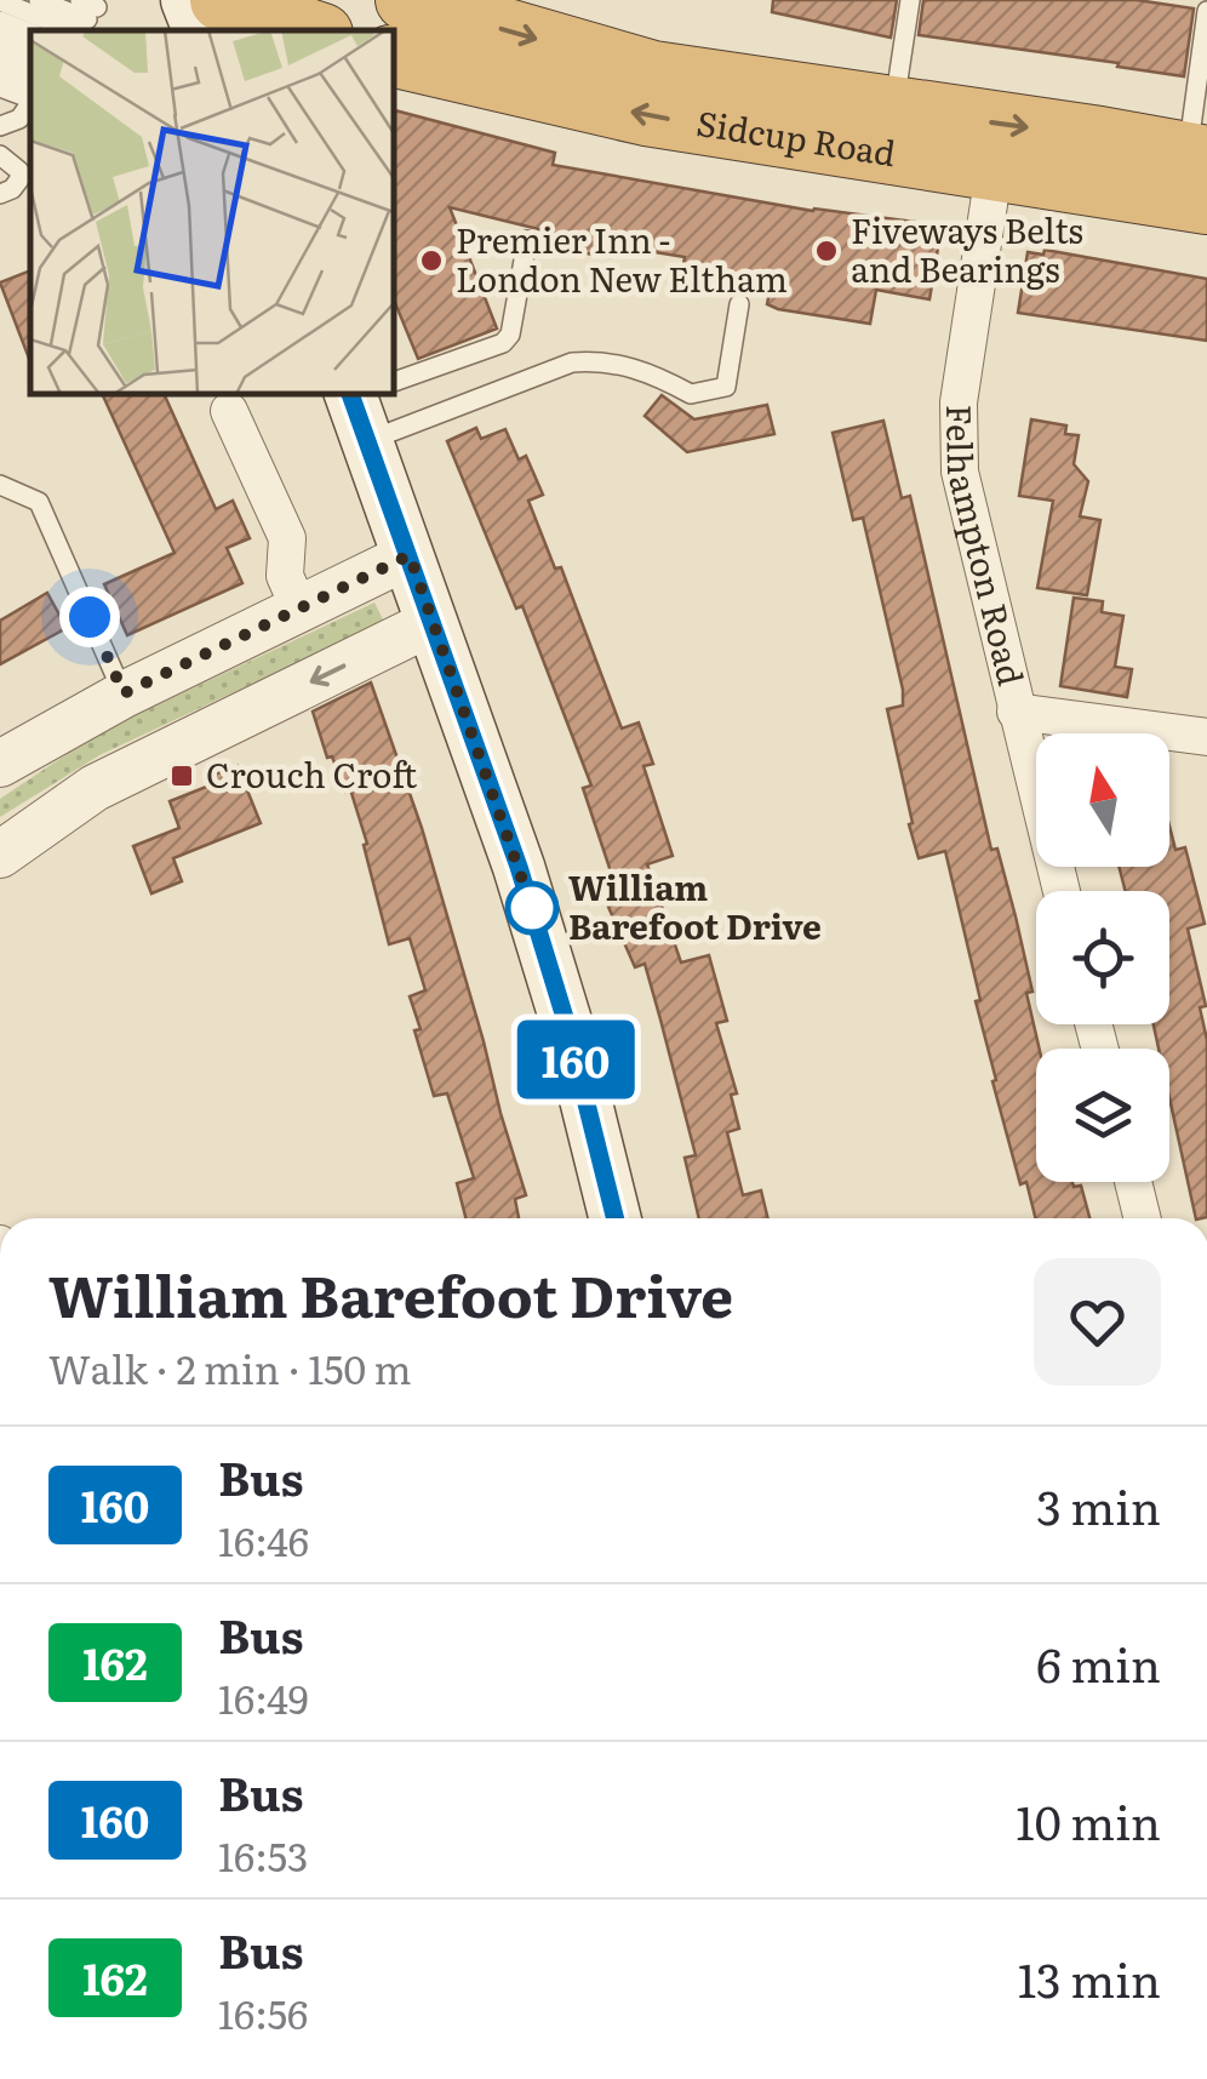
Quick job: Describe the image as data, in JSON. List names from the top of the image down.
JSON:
{
  "streets": {
    "highway": ["Sidcup Road"],
    "street": ["Felhampton Road"]
  },
  "crossings": [
    ["Sidcup Road", "Felhampton Road"]
  ],
  "places": {
    "other": ["Fiveways Belts and Bearings", "Premier Inn - London New Eltham", "William Barefoot Drive"],
    "transit": ["Crouch Croft"]
  },
  "lines": ["bus line 160"],
  "north": "top",
  "page": {
    "on_map": "160",
    "heading": ["William Barefoot Drive", "Walk · 2 min · 150 m"],
    "list": [
      {
        "mark": "160",
        "name": "Bus",
        "note": "16:46",
        "value": "3 min"
      },
      {
        "mark": "162",
        "name": "Bus",
        "note": "16:49",
        "value": "6 min"
      },
      {
        "mark": "160",
        "name": "Bus",
        "note": "16:53",
        "value": "10 min"
      },
      {
        "mark": "162",
        "name": "Bus",
        "note": "16:56",
        "value": "13 min"
      }
    ]
  }
}
